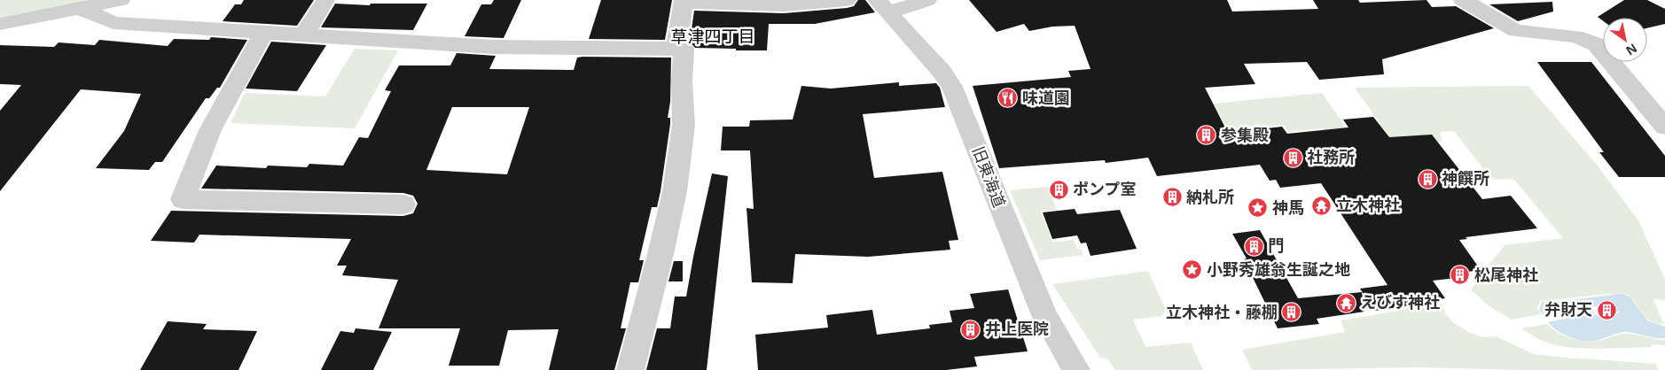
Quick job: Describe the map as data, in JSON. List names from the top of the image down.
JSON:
{
  "streets": {
    "street": ["旧東海道"]
  },
  "districts": ["草津四丁目"],
  "places": {
    "restaurant": ["味道園"],
    "building": [
      "参集殿",
      "社務所",
      "神饌所",
      "ポンプ室",
      "納札所",
      "門",
      "松尾神社",
      "弁財天",
      "立木神社・藤棚",
      "井上医院"
    ],
    "temple": ["立木神社", "えびす神社"],
    "place": ["神馬", "小野秀雄翁生誕之地"]
  },
  "north": "bottom right"
}
